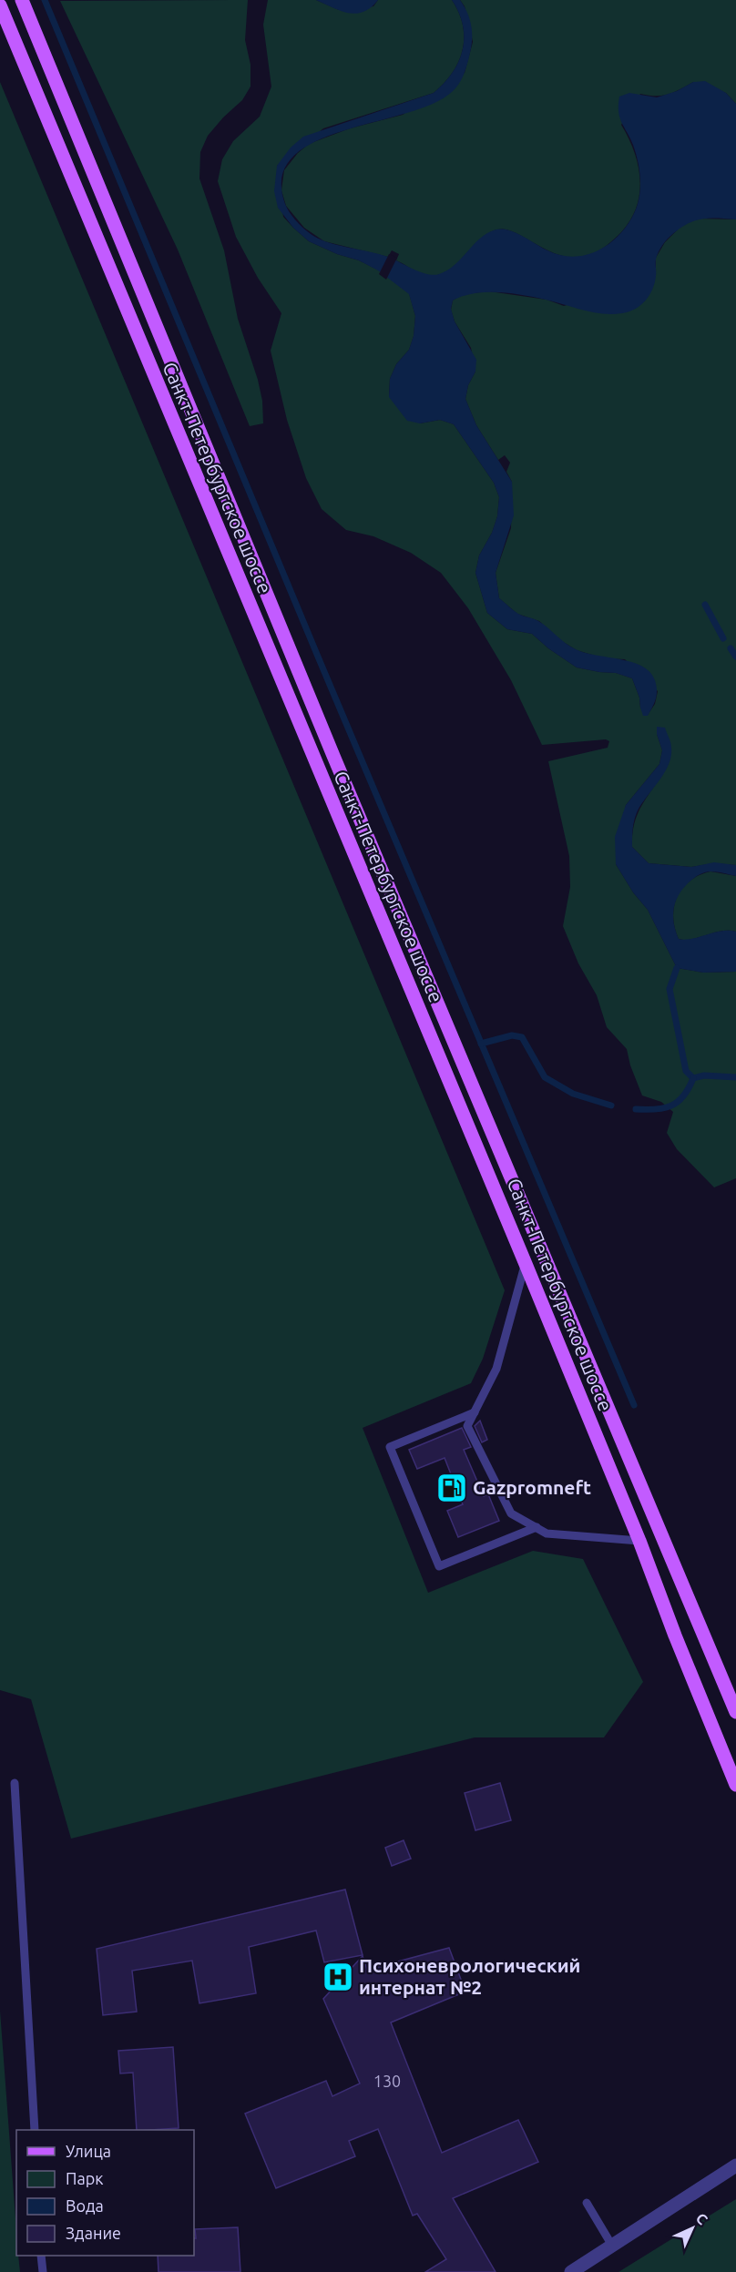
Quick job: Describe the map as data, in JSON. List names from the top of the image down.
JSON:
{
  "streets": {
    "main road": ["Санкт-Петербургское шоссе"]
  },
  "places": {
    "fuel station": ["Gazpromneft"],
    "hospital": ["Психоневрологический интернат №2"]
  },
  "house_numbers": ["130"],
  "legend": [
    "Улица",
    "Парк",
    "Вода",
    "Здание"
  ],
  "north": "top right"
}
